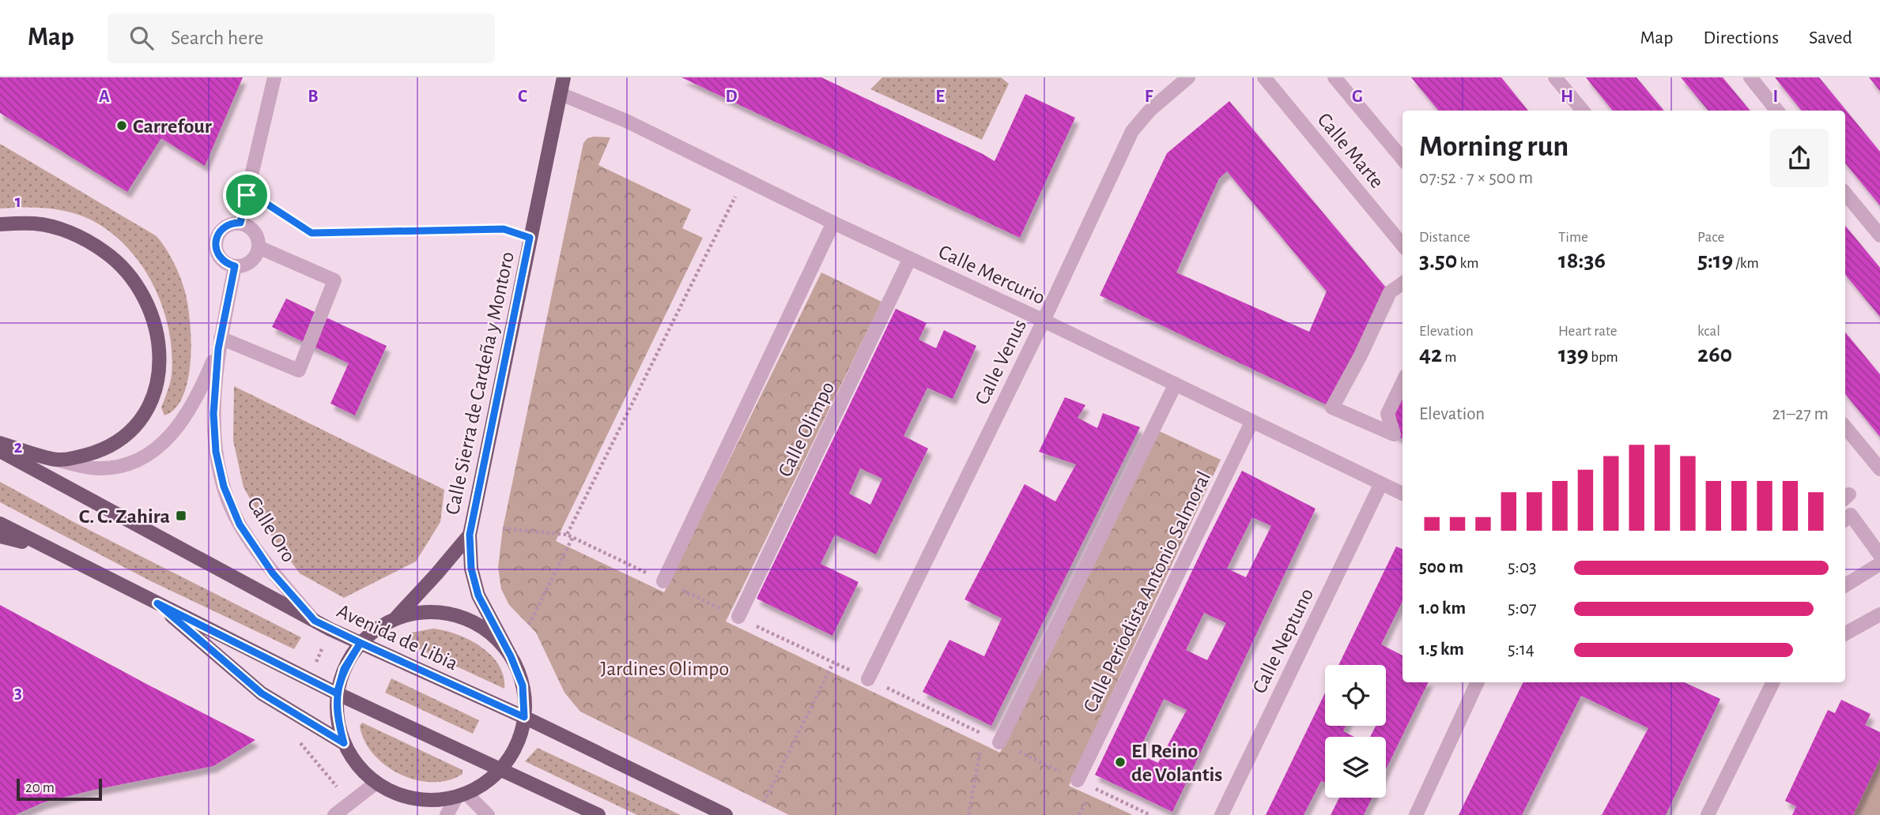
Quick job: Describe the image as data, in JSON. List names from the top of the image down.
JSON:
{
  "streets": {
    "main road": ["Calle Sierra de Cardeña y Montoro", "Avenida de Libia"],
    "street": [
      "Calle Marte",
      "Calle Mercurio",
      "Calle Venus",
      "Calle Olimpo",
      "Calle Oro",
      "Calle Periodista Antonio Salmoral",
      "Calle Neptuno"
    ]
  },
  "crossings": [
    ["Calle Mercurio", "Calle Venus"],
    ["Calle Mercurio", "Calle Sierra de Cardeña y Montoro"],
    ["Calle Mercurio", "Calle Olimpo"],
    ["Calle Mercurio", "Calle Periodista Antonio Salmoral"],
    ["Calle Mercurio", "Calle Neptuno"],
    ["Calle Oro", "Avenida de Libia"]
  ],
  "parks": ["Jardines Olimpo"],
  "places": {
    "other": ["Carrefour", "El Reino de Volantis"],
    "transit": ["C. C. Zahira"]
  },
  "scale_bar": "20 m",
  "page": {
    "header": "Map",
    "search": "Search here",
    "nav": ["Map", "Directions", "Saved"],
    "heading": ["Morning run", "07:52 · 7 × 500 m"],
    "stats": [
      ["Distance", "3.50 km"],
      ["Time", "18:36"],
      ["Pace", "5:19 /km"],
      ["Elevation", "42 m"],
      ["Heart rate", "139 bpm"],
      ["kcal", "260"]
    ],
    "chart": ["Elevation", "21–27 m"],
    "list": [
      {
        "name": "500 m",
        "note": "5:03"
      },
      {
        "name": "1.0 km",
        "note": "5:07"
      },
      {
        "name": "1.5 km",
        "note": "5:14"
      }
    ],
    "scale": "20 m"
  },
  "grid": {
    "columns": [
      "A",
      "B",
      "C",
      "D",
      "E",
      "F",
      "G",
      "H",
      "I"
    ],
    "rows": ["1", "2", "3"]
  }
}
